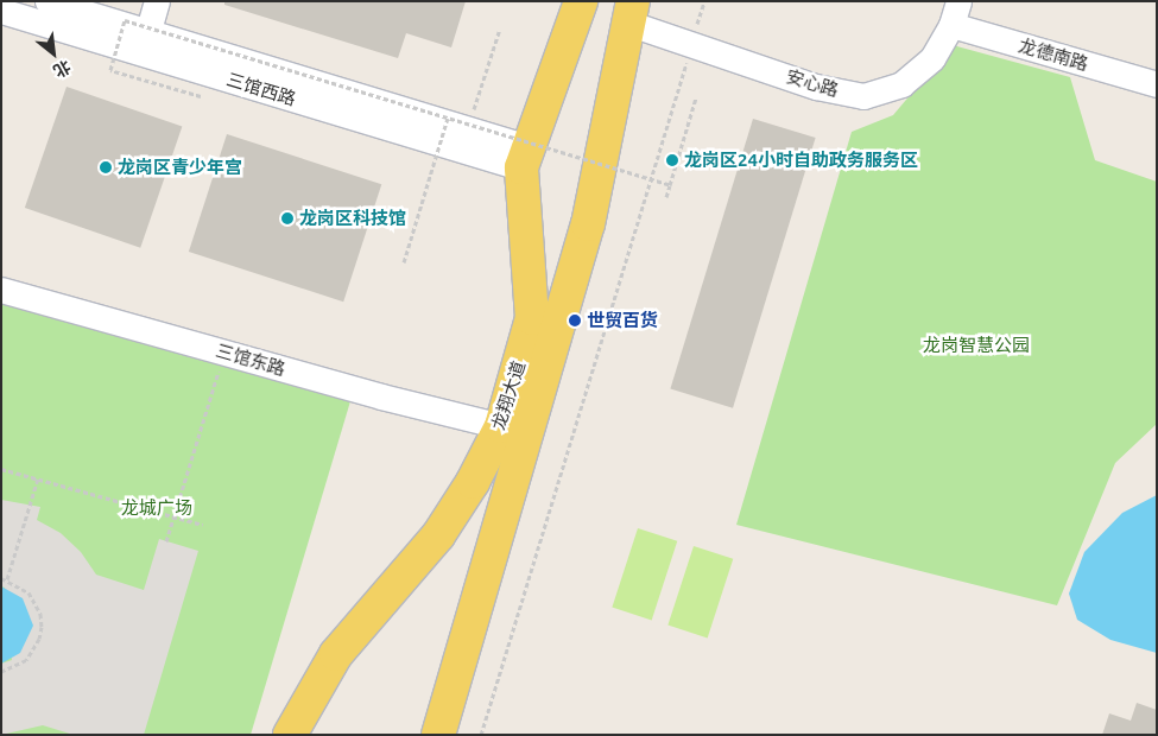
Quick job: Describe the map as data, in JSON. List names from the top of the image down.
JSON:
{
  "streets": {
    "main road": ["龙翔大道"],
    "street": [
      "龙德南路",
      "安心路",
      "三馆西路",
      "三馆东路"
    ]
  },
  "crossings": [
    ["龙德南路", "安心路"],
    ["安心路", "龙翔大道"],
    ["三馆西路", "龙翔大道"],
    ["三馆东路", "龙翔大道"]
  ],
  "parks": ["龙岗智慧公园", "龙城广场"],
  "places": [
    "龙岗区24小时自助政务服务区",
    "龙岗区青少年宫",
    "龙岗区科技馆",
    "世贸百货"
  ],
  "north": "bottom right"
}
